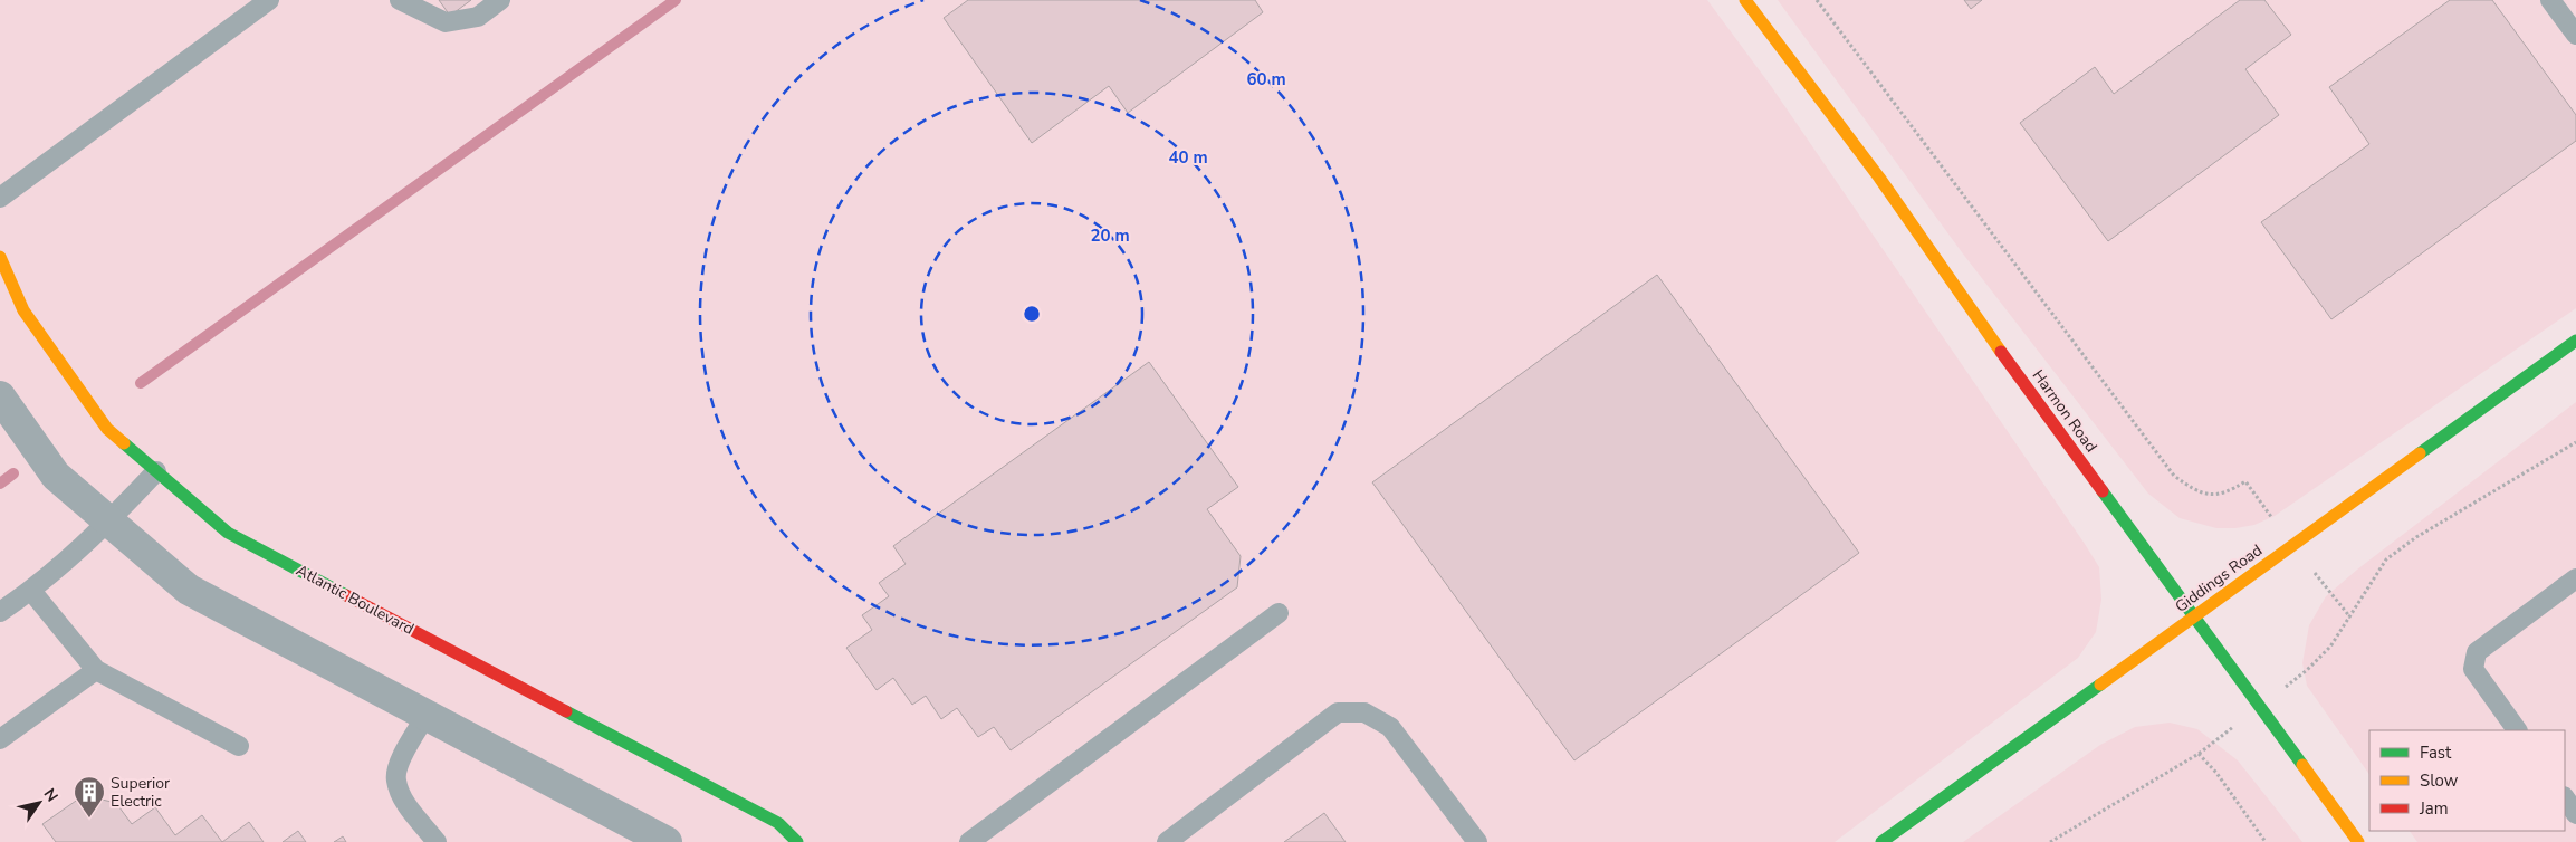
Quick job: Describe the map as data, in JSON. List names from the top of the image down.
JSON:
{
  "streets": {
    "street": ["Harmon Road", "Giddings Road", "Atlantic Boulevard"]
  },
  "crossings": [
    ["Harmon Road", "Giddings Road"]
  ],
  "places": {
    "building": ["Superior Electric"]
  },
  "legend": ["Fast", "Slow", "Jam"],
  "north": "top right",
  "rings": ["60 m", "40 m", "20 m"]
}
